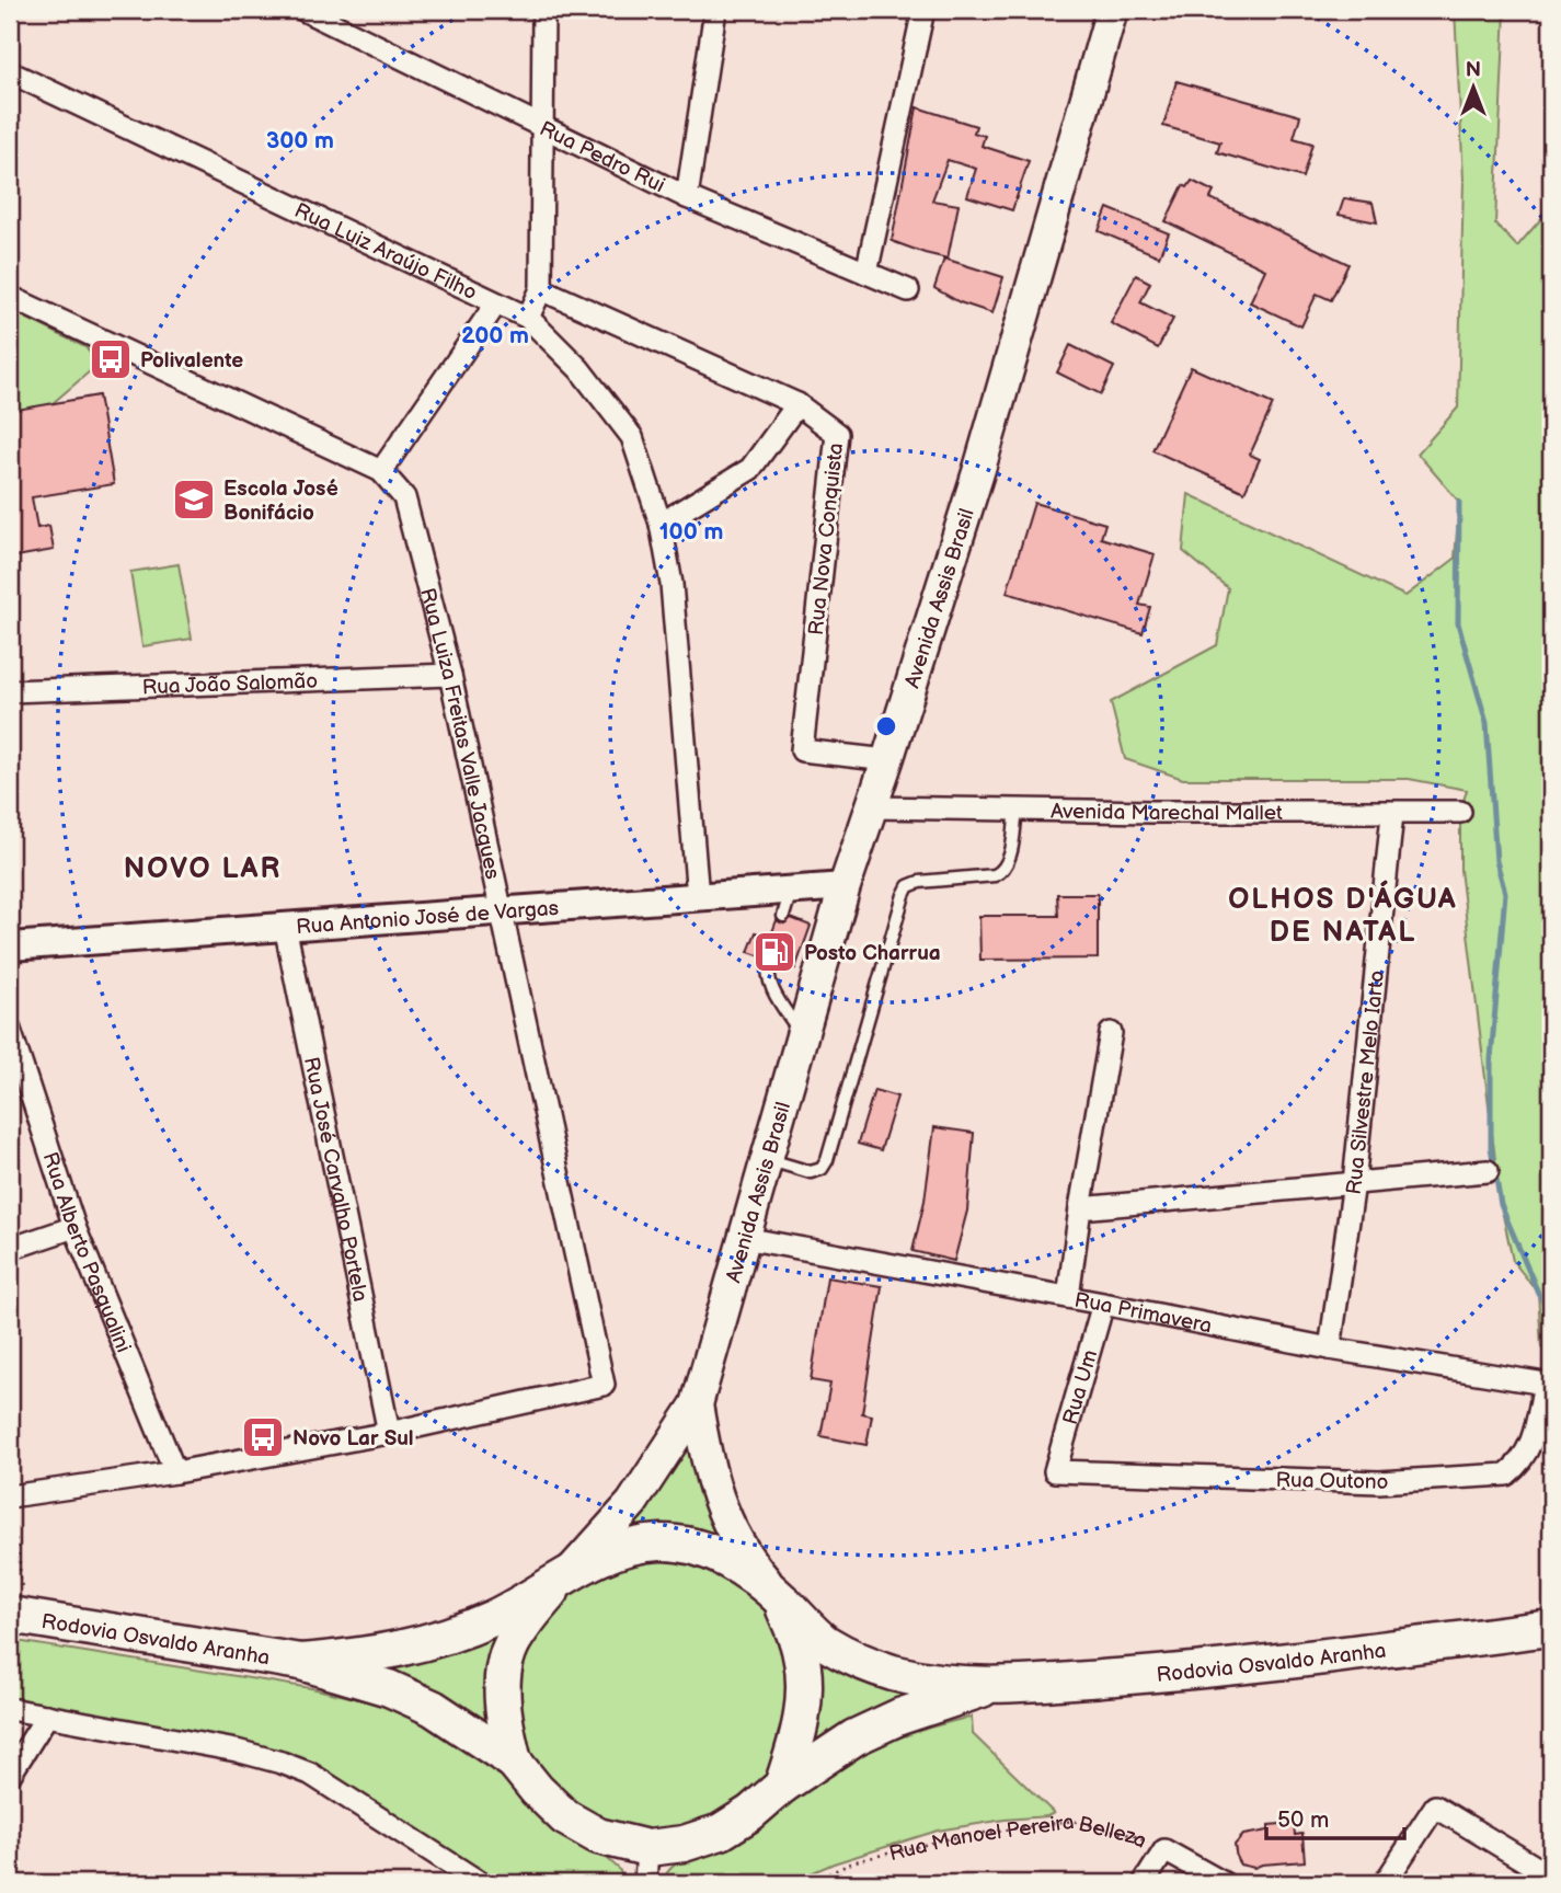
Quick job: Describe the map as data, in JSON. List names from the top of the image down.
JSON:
{
  "streets": {
    "highway": ["Rodovia Osvaldo Aranha"],
    "main road": ["Avenida Assis Brasil"],
    "street": [
      "Rua Pedro Rui",
      "Rua Luiz Araújo Filho",
      "Rua Nova Conquista",
      "Rua João Salomão",
      "Rua Luiza Freitas Valle Jacques",
      "Avenida Marechal Mallet",
      "Rua Antonio José de Vargas",
      "Rua Silvestre Melo Iarto",
      "Rua José Carvalho Portela",
      "Rua Alberto Pasqualini",
      "Rua Primavera",
      "Rua Um",
      "Rua Outono",
      "Rua Manoel Pereira Belleza"
    ]
  },
  "crossings": [
    ["Rua Luiz Araújo Filho", "Rua Antonio José de Vargas"],
    ["Rua Nova Conquista", "Avenida Assis Brasil"],
    ["Avenida Assis Brasil", "Avenida Marechal Mallet"],
    ["Avenida Assis Brasil", "Rua Antonio José de Vargas"],
    ["Avenida Assis Brasil", "Rua Primavera"],
    ["Rua João Salomão", "Rua Luiza Freitas Valle Jacques"],
    ["Rua Luiza Freitas Valle Jacques", "Rua Antonio José de Vargas"],
    ["Rua Luiza Freitas Valle Jacques", "Rua José Carvalho Portela"],
    ["Avenida Marechal Mallet", "Rua Silvestre Melo Iarto"],
    ["Rua Antonio José de Vargas", "Rua José Carvalho Portela"],
    ["Rua Silvestre Melo Iarto", "Rua Primavera"],
    ["Rua Primavera", "Rua Um"],
    ["Rua Primavera", "Rua Outono"],
    ["Rua Um", "Rua Outono"]
  ],
  "districts": ["NOVO LAR", "OLHOS D'ÁGUA DE NATAL"],
  "places": {
    "bus stop": ["Polivalente", "Novo Lar Sul"],
    "school or university": ["Escola José Bonifácio"],
    "fuel station": ["Posto Charrua"]
  },
  "scale_bar": "50 m",
  "north": "top",
  "rings": ["300 m", "200 m", "100 m"]
}
